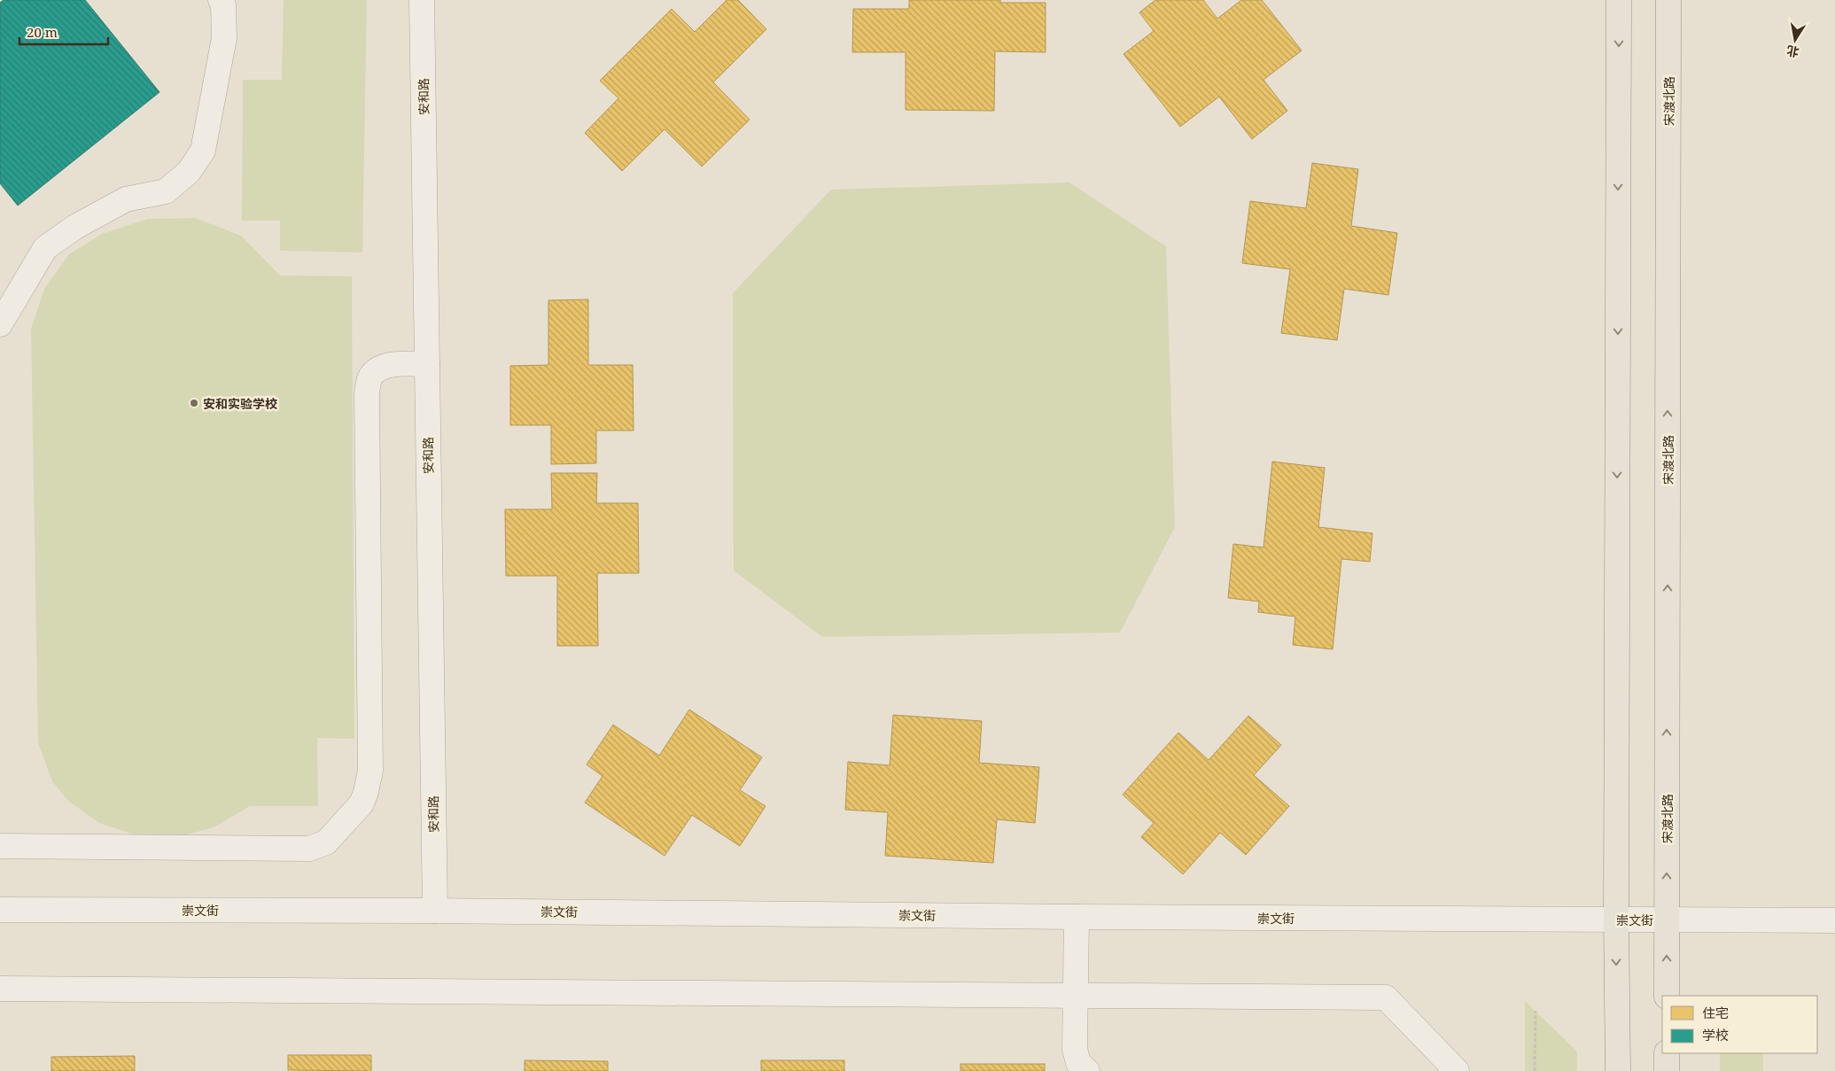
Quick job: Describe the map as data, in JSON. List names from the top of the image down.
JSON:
{
  "streets": {
    "main road": ["宋渡北路"],
    "street": ["安和路", "崇文街"]
  },
  "crossings": [
    ["安和路", "崇文街"],
    ["宋渡北路", "崇文街"]
  ],
  "places": ["安和实验学校"],
  "legend": ["住宅", "学校"],
  "scale_bar": "20 m",
  "north": "bottom"
}
